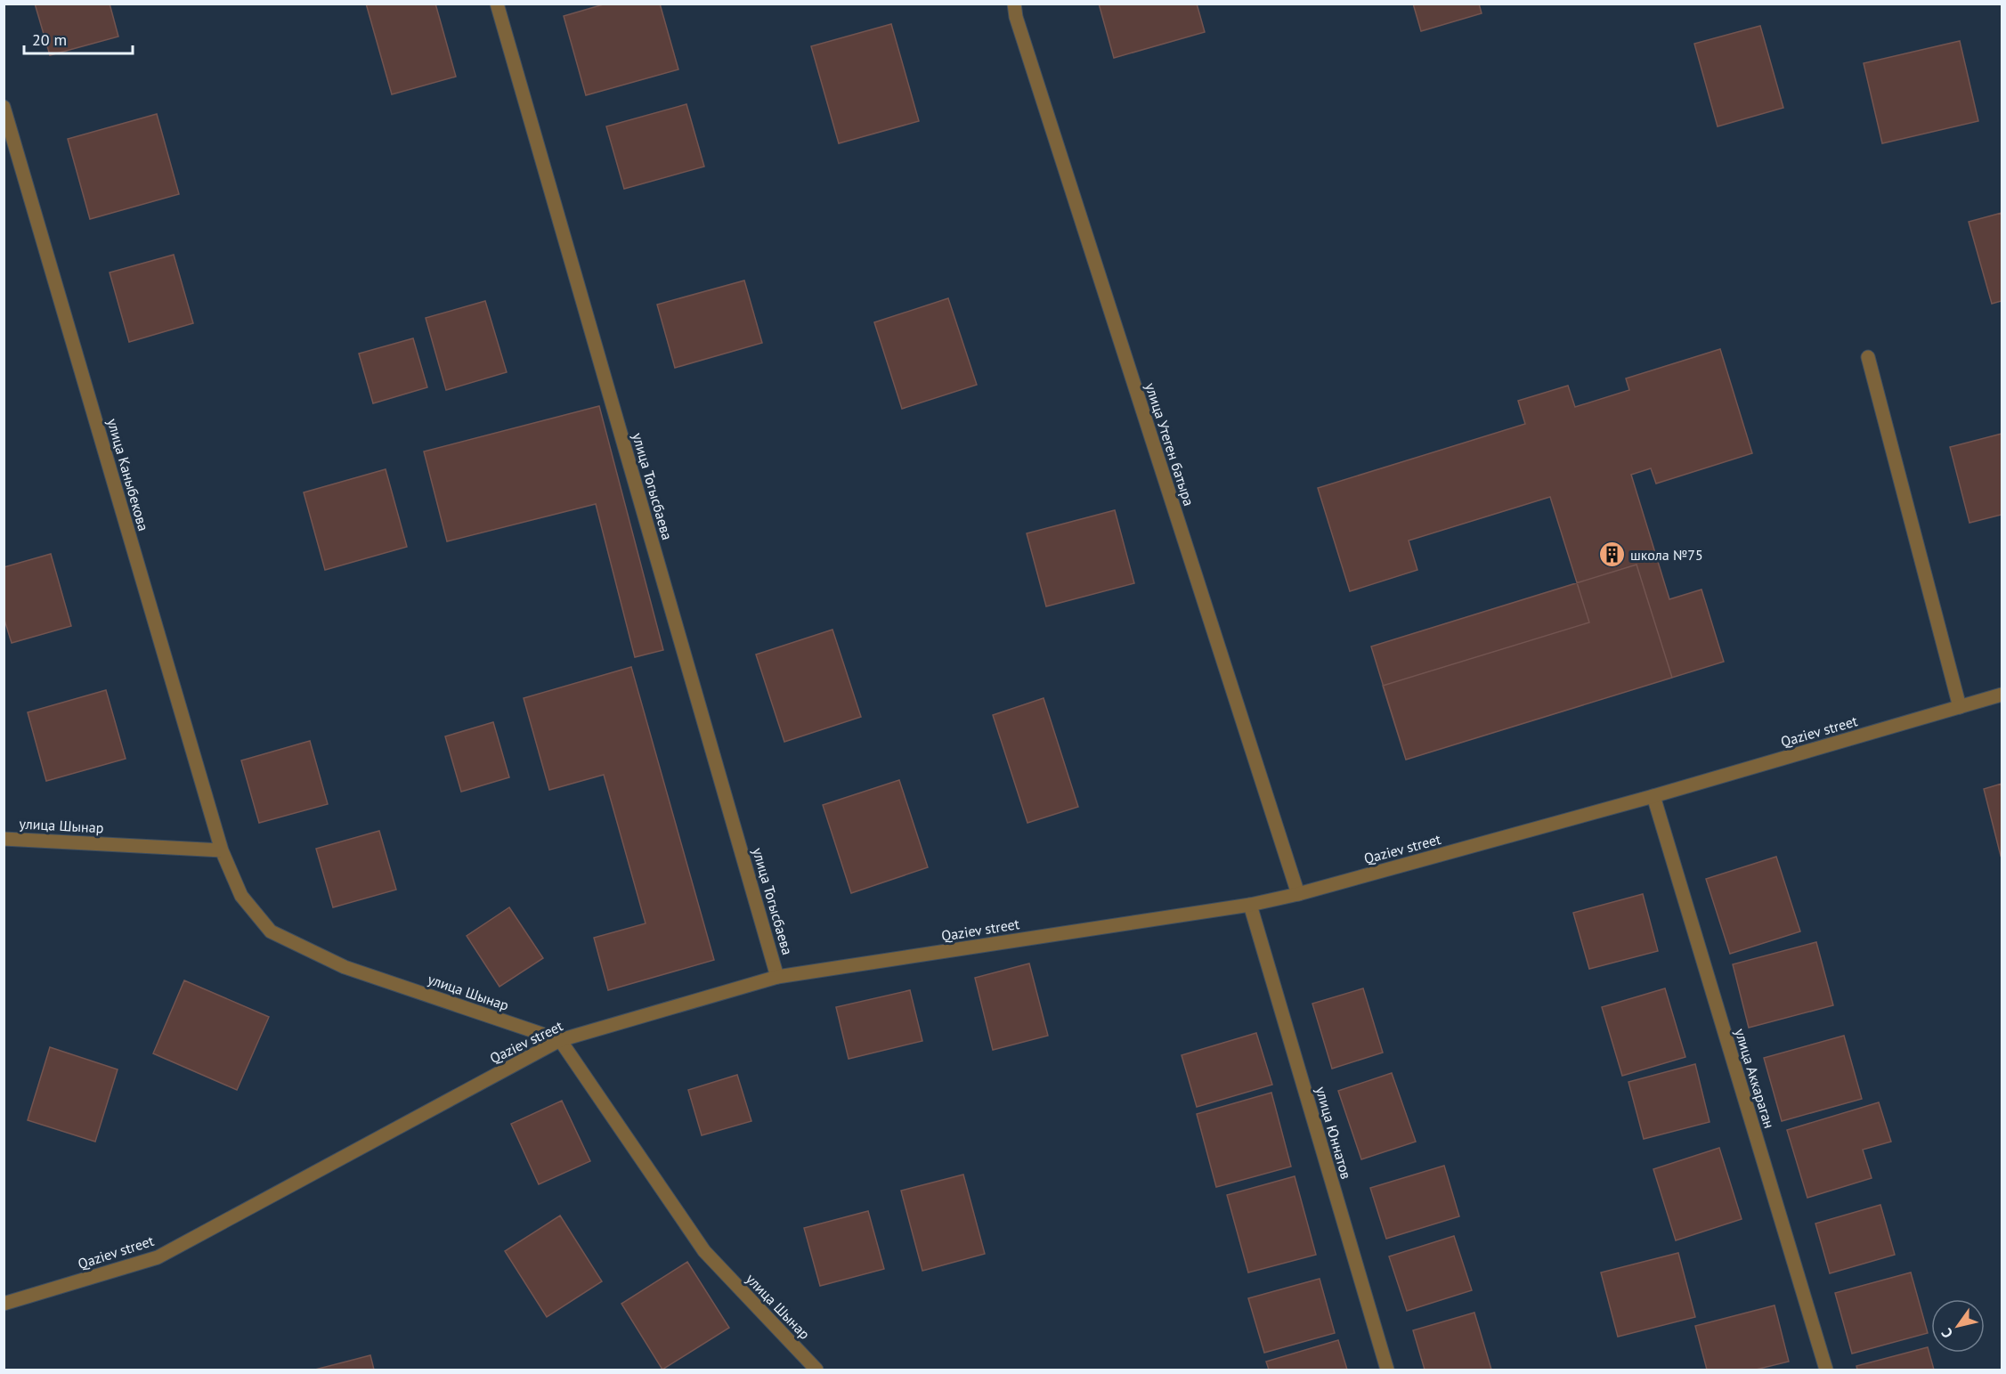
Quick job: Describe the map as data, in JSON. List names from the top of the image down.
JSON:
{
  "streets": {
    "street": [
      "улица Утеген батыра",
      "улица Каныбекова",
      "улица Тогысбаева",
      "Qaziev street",
      "улица Шынар",
      "улица Аккараган",
      "улица Юннатов"
    ]
  },
  "crossings": [
    ["улица Утеген батыра", "Qaziev street"],
    ["улица Каныбекова", "улица Шынар"],
    ["улица Тогысбаева", "Qaziev street"],
    ["Qaziev street", "улица Шынар"],
    ["Qaziev street", "улица Аккараган"],
    ["Qaziev street", "улица Юннатов"]
  ],
  "places": {
    "building": ["школа №75"]
  },
  "scale_bar": "20 m",
  "north": "bottom left"
}
